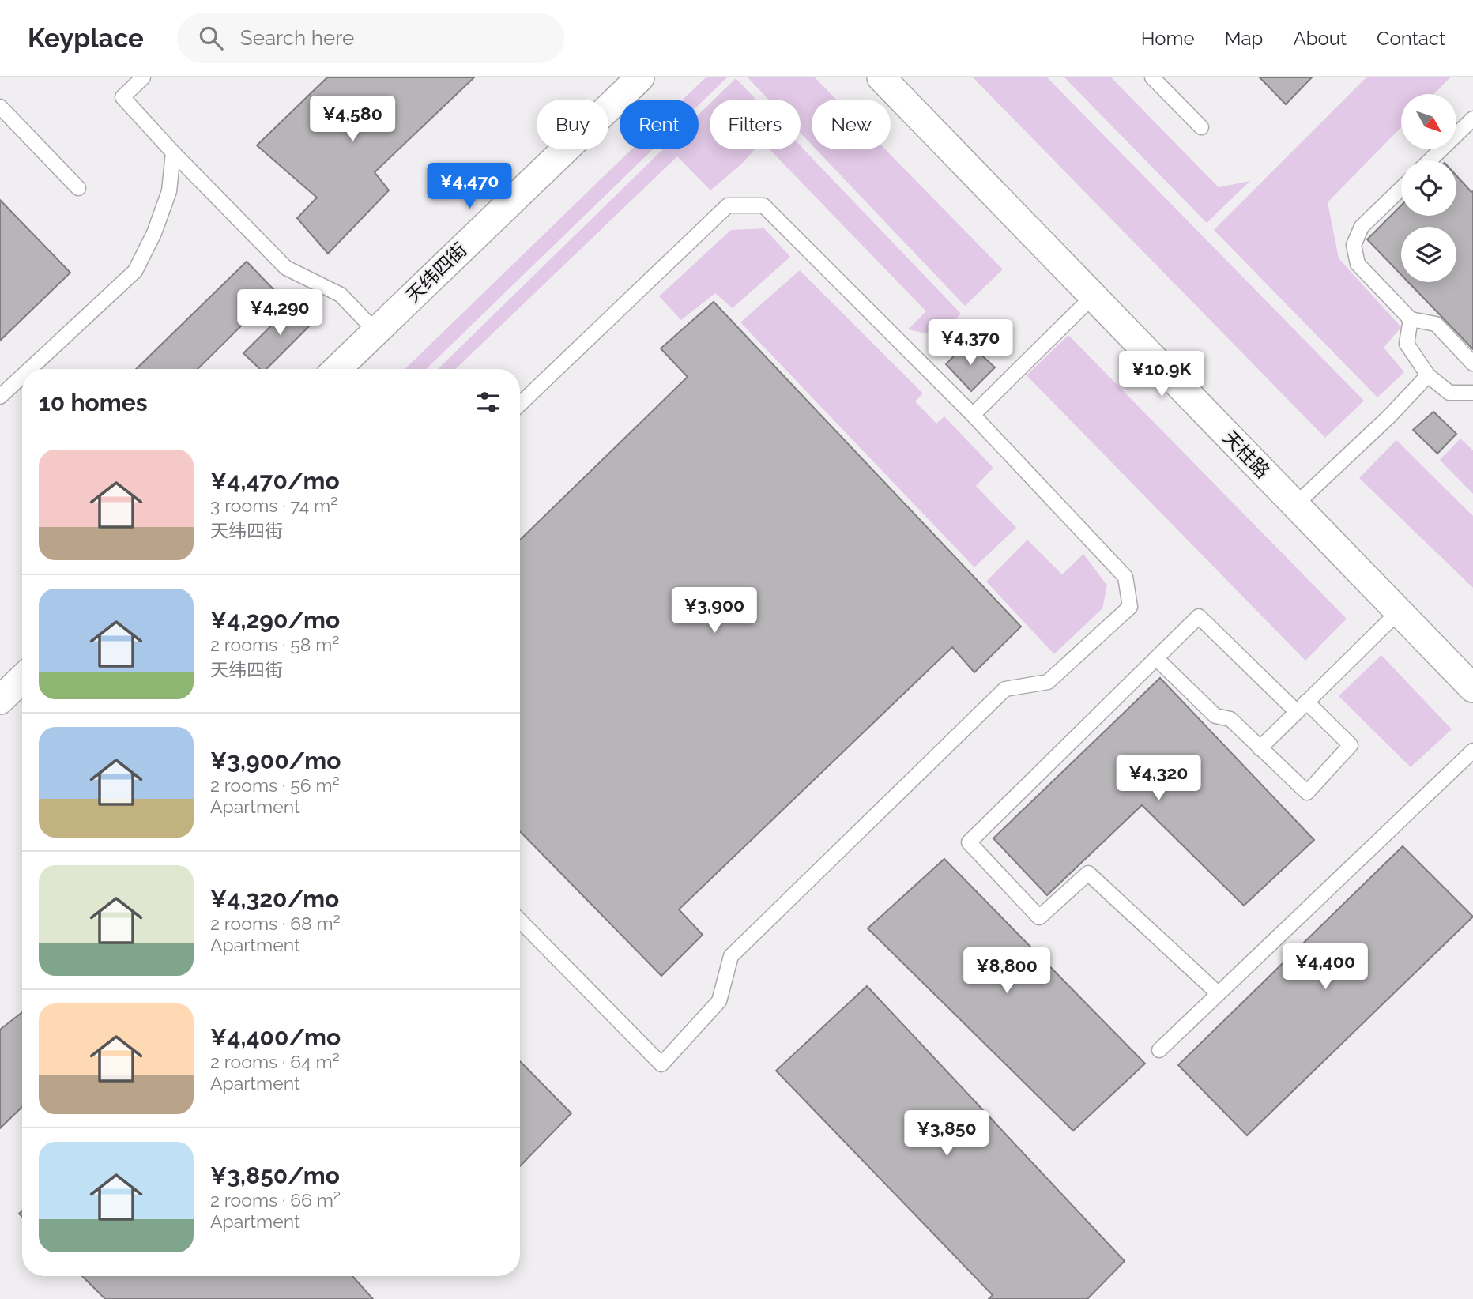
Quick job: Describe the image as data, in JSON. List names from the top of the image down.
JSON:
{
  "streets": {
    "street": ["天纬四街", "天柱路"]
  },
  "north": "bottom right",
  "page": {
    "header": "Keyplace",
    "search": "Search here",
    "nav": [
      "Home",
      "Map",
      "About",
      "Contact"
    ],
    "price": [
      "¥4,580",
      "¥4,470",
      "¥4,290",
      "¥4,370",
      "¥10.9K",
      "¥3,900",
      "¥4,320",
      "¥4,400",
      "¥8,800",
      "¥3,850"
    ],
    "chip": [
      "Buy",
      "Rent",
      "Filters",
      "New"
    ],
    "heading": "10 homes",
    "list": [
      {
        "name": "¥4,470/mo",
        "note": "3 rooms · 74 m² · 天纬四街"
      },
      {
        "name": "¥4,290/mo",
        "note": "2 rooms · 58 m² · 天纬四街"
      },
      {
        "name": "¥3,900/mo",
        "note": "2 rooms · 56 m² · Apartment"
      },
      {
        "name": "¥4,320/mo",
        "note": "2 rooms · 68 m² · Apartment"
      },
      {
        "name": "¥4,400/mo",
        "note": "2 rooms · 64 m² · Apartment"
      },
      {
        "name": "¥3,850/mo",
        "note": "2 rooms · 66 m² · Apartment"
      }
    ]
  }
}
